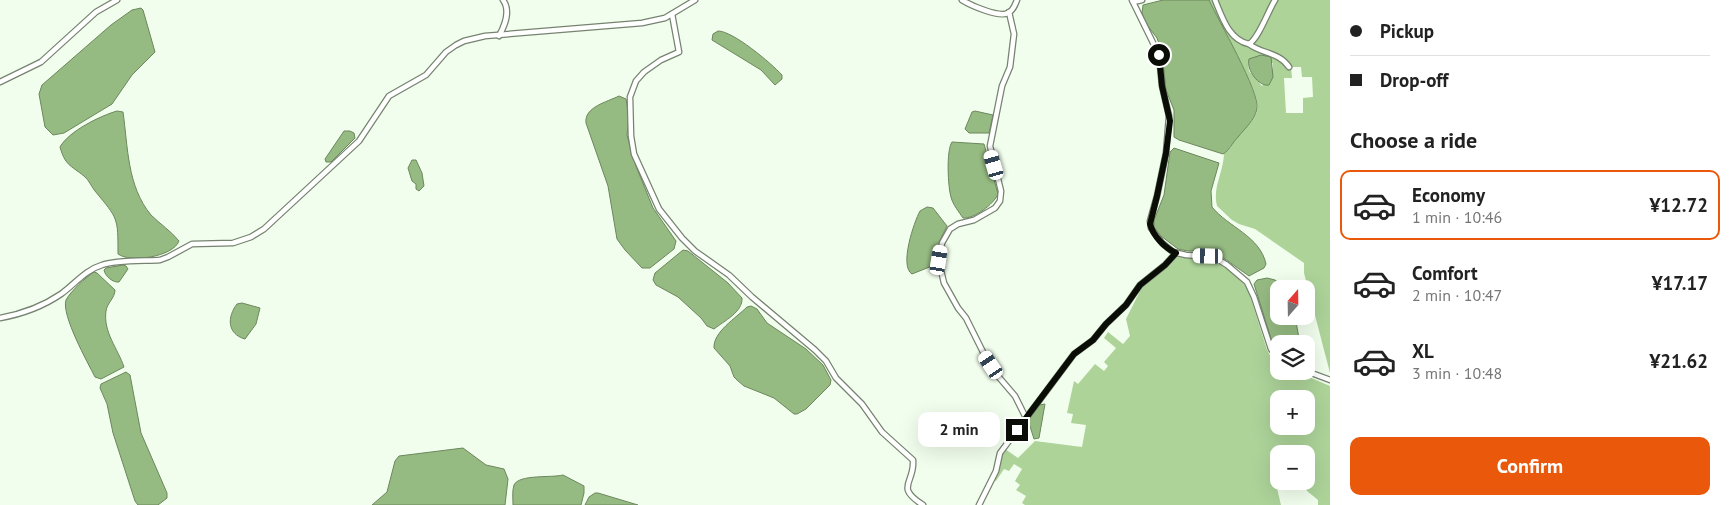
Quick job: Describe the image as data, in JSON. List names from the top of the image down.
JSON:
{
  "north": "top",
  "page": {
    "banner": ["Pickup", "Drop-off"],
    "heading": "Choose a ride",
    "list": [
      {
        "name": "Economy",
        "note": "1 min · 10:46",
        "value": "¥12.72"
      },
      {
        "name": "Comfort",
        "note": "2 min · 10:47",
        "value": "¥17.17"
      },
      {
        "name": "XL",
        "note": "3 min · 10:48",
        "value": "¥21.62"
      }
    ],
    "map_buttons": ["+", "−"],
    "bubble": "2 min",
    "buttons": "Confirm"
  }
}
